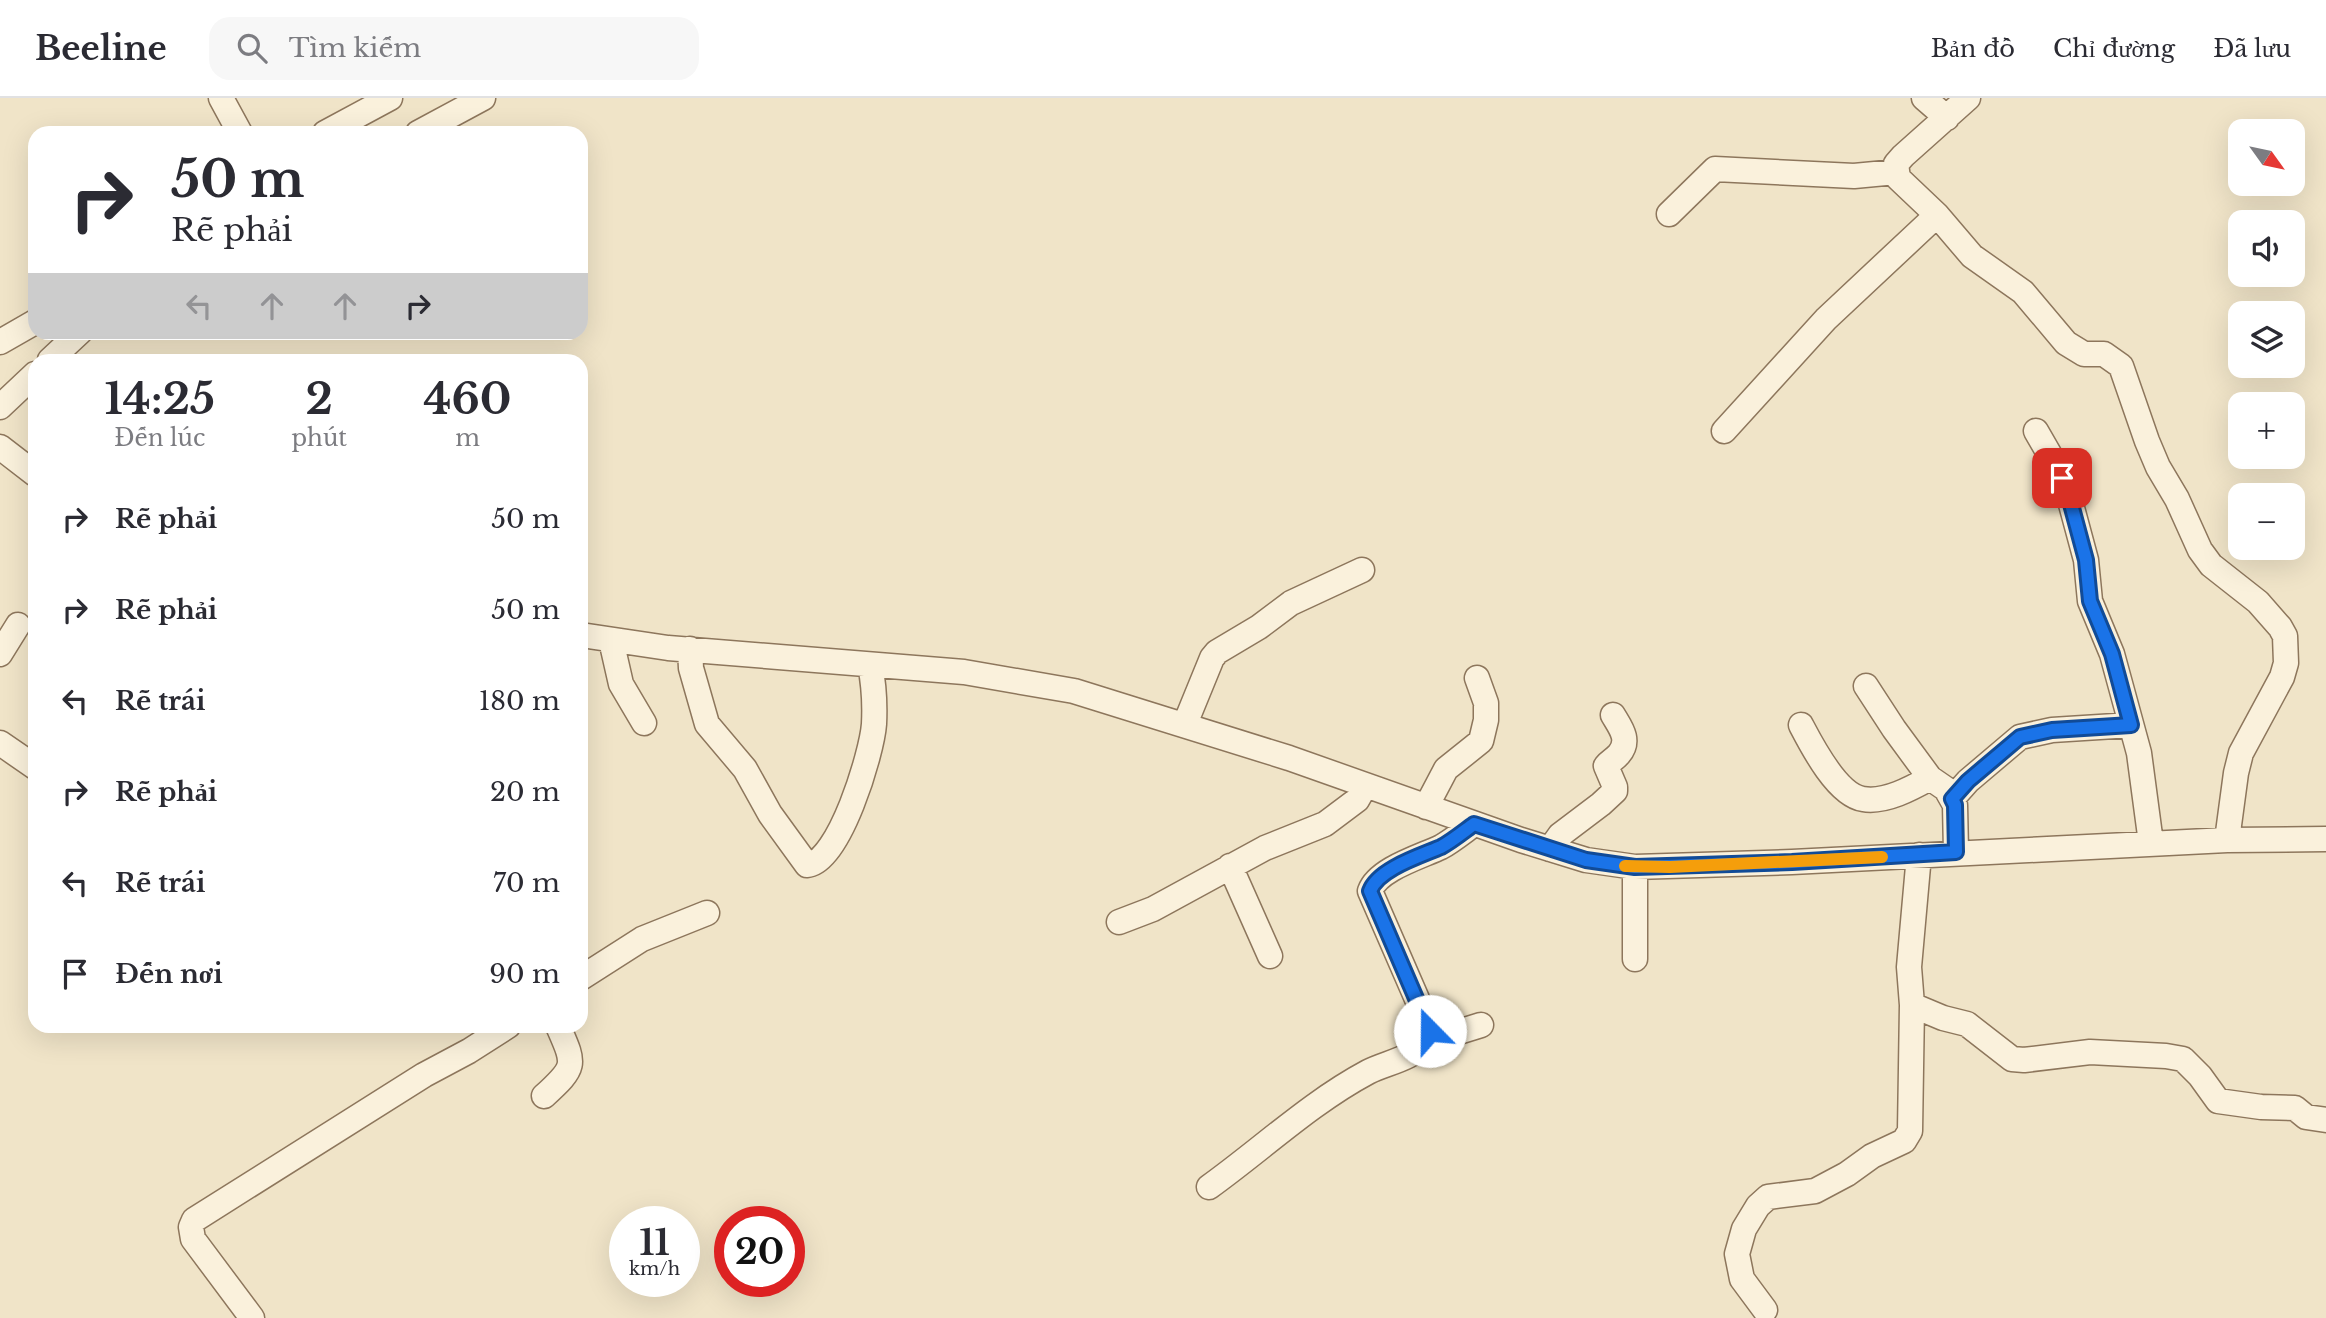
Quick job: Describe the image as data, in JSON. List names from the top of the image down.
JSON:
{
  "north": "bottom right",
  "page": {
    "header": "Beeline",
    "search": "Tìm kiếm",
    "nav": ["Bản đồ", "Chỉ đường", "Đã lưu"],
    "map_buttons": ["+", "−"],
    "turn": ["50 m", "Rẽ phải"],
    "eta": [
      "14:25",
      "Đến lúc",
      "2",
      "phút",
      "460",
      "m"
    ],
    "list": [
      {
        "name": "Rẽ phải",
        "value": "50 m"
      },
      {
        "name": "Rẽ phải",
        "value": "50 m"
      },
      {
        "name": "Rẽ trái",
        "value": "180 m"
      },
      {
        "name": "Rẽ phải",
        "value": "20 m"
      },
      {
        "name": "Rẽ trái",
        "value": "70 m"
      },
      {
        "name": "Đến nơi",
        "value": "90 m"
      }
    ],
    "speed": "11 km/h",
    "limit": "20"
  }
}
